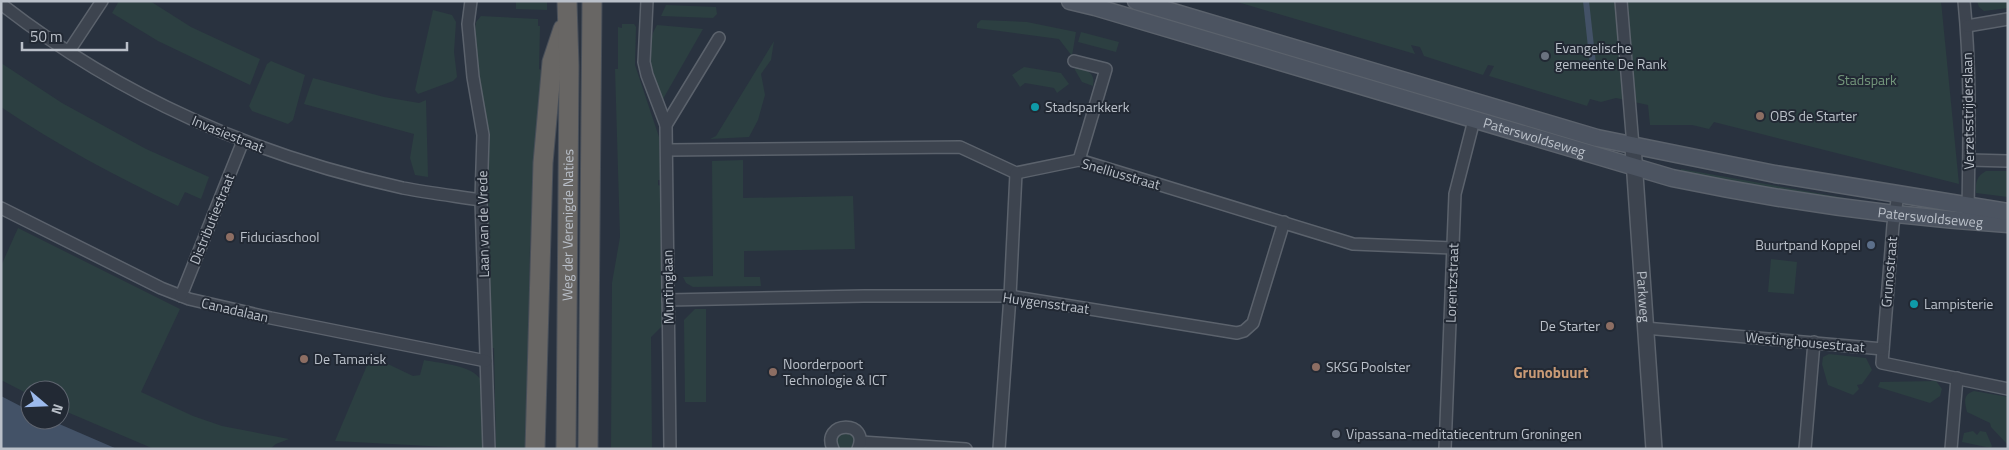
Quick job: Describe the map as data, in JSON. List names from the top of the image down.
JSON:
{
  "streets": {
    "highway": ["Weg der Verenigde Naties"],
    "main road": ["Paterswoldseweg"],
    "street": [
      "Verzetsstrijderslaan",
      "Invasiestraat",
      "Snelliusstraat",
      "Distributiestraat",
      "Laan van de Vrede",
      "Grunostraat",
      "Lorentzstraat",
      "Muntinglaan",
      "Parkweg",
      "Huygensstraat",
      "Canadalaan",
      "Westinghousestraat"
    ]
  },
  "crossings": [
    ["Verzetsstrijderslaan", "Paterswoldseweg"],
    ["Invasiestraat", "Distributiestraat"],
    ["Invasiestraat", "Laan van de Vrede"],
    ["Paterswoldseweg", "Grunostraat"],
    ["Paterswoldseweg", "Lorentzstraat"],
    ["Paterswoldseweg", "Parkweg"],
    ["Snelliusstraat", "Lorentzstraat"],
    ["Snelliusstraat", "Huygensstraat"],
    ["Distributiestraat", "Canadalaan"],
    ["Laan van de Vrede", "Canadalaan"],
    ["Grunostraat", "Westinghousestraat"],
    ["Muntinglaan", "Huygensstraat"],
    ["Parkweg", "Westinghousestraat"]
  ],
  "districts": ["Grunobuurt"],
  "parks": ["Stadspark"],
  "places": [
    "Evangelische gemeente De Rank",
    "Stadsparkkerk",
    "OBS de Starter",
    "Fiduciaschool",
    "Buurtpand Koppel",
    "Lampisterie",
    "De Starter",
    "De Tamarisk",
    "SKSG Poolster",
    "Noorderpoort Technologie & ICT",
    "Vipassana-meditatiecentrum Groningen"
  ],
  "scale_bar": "50 m",
  "north": "right"
}
